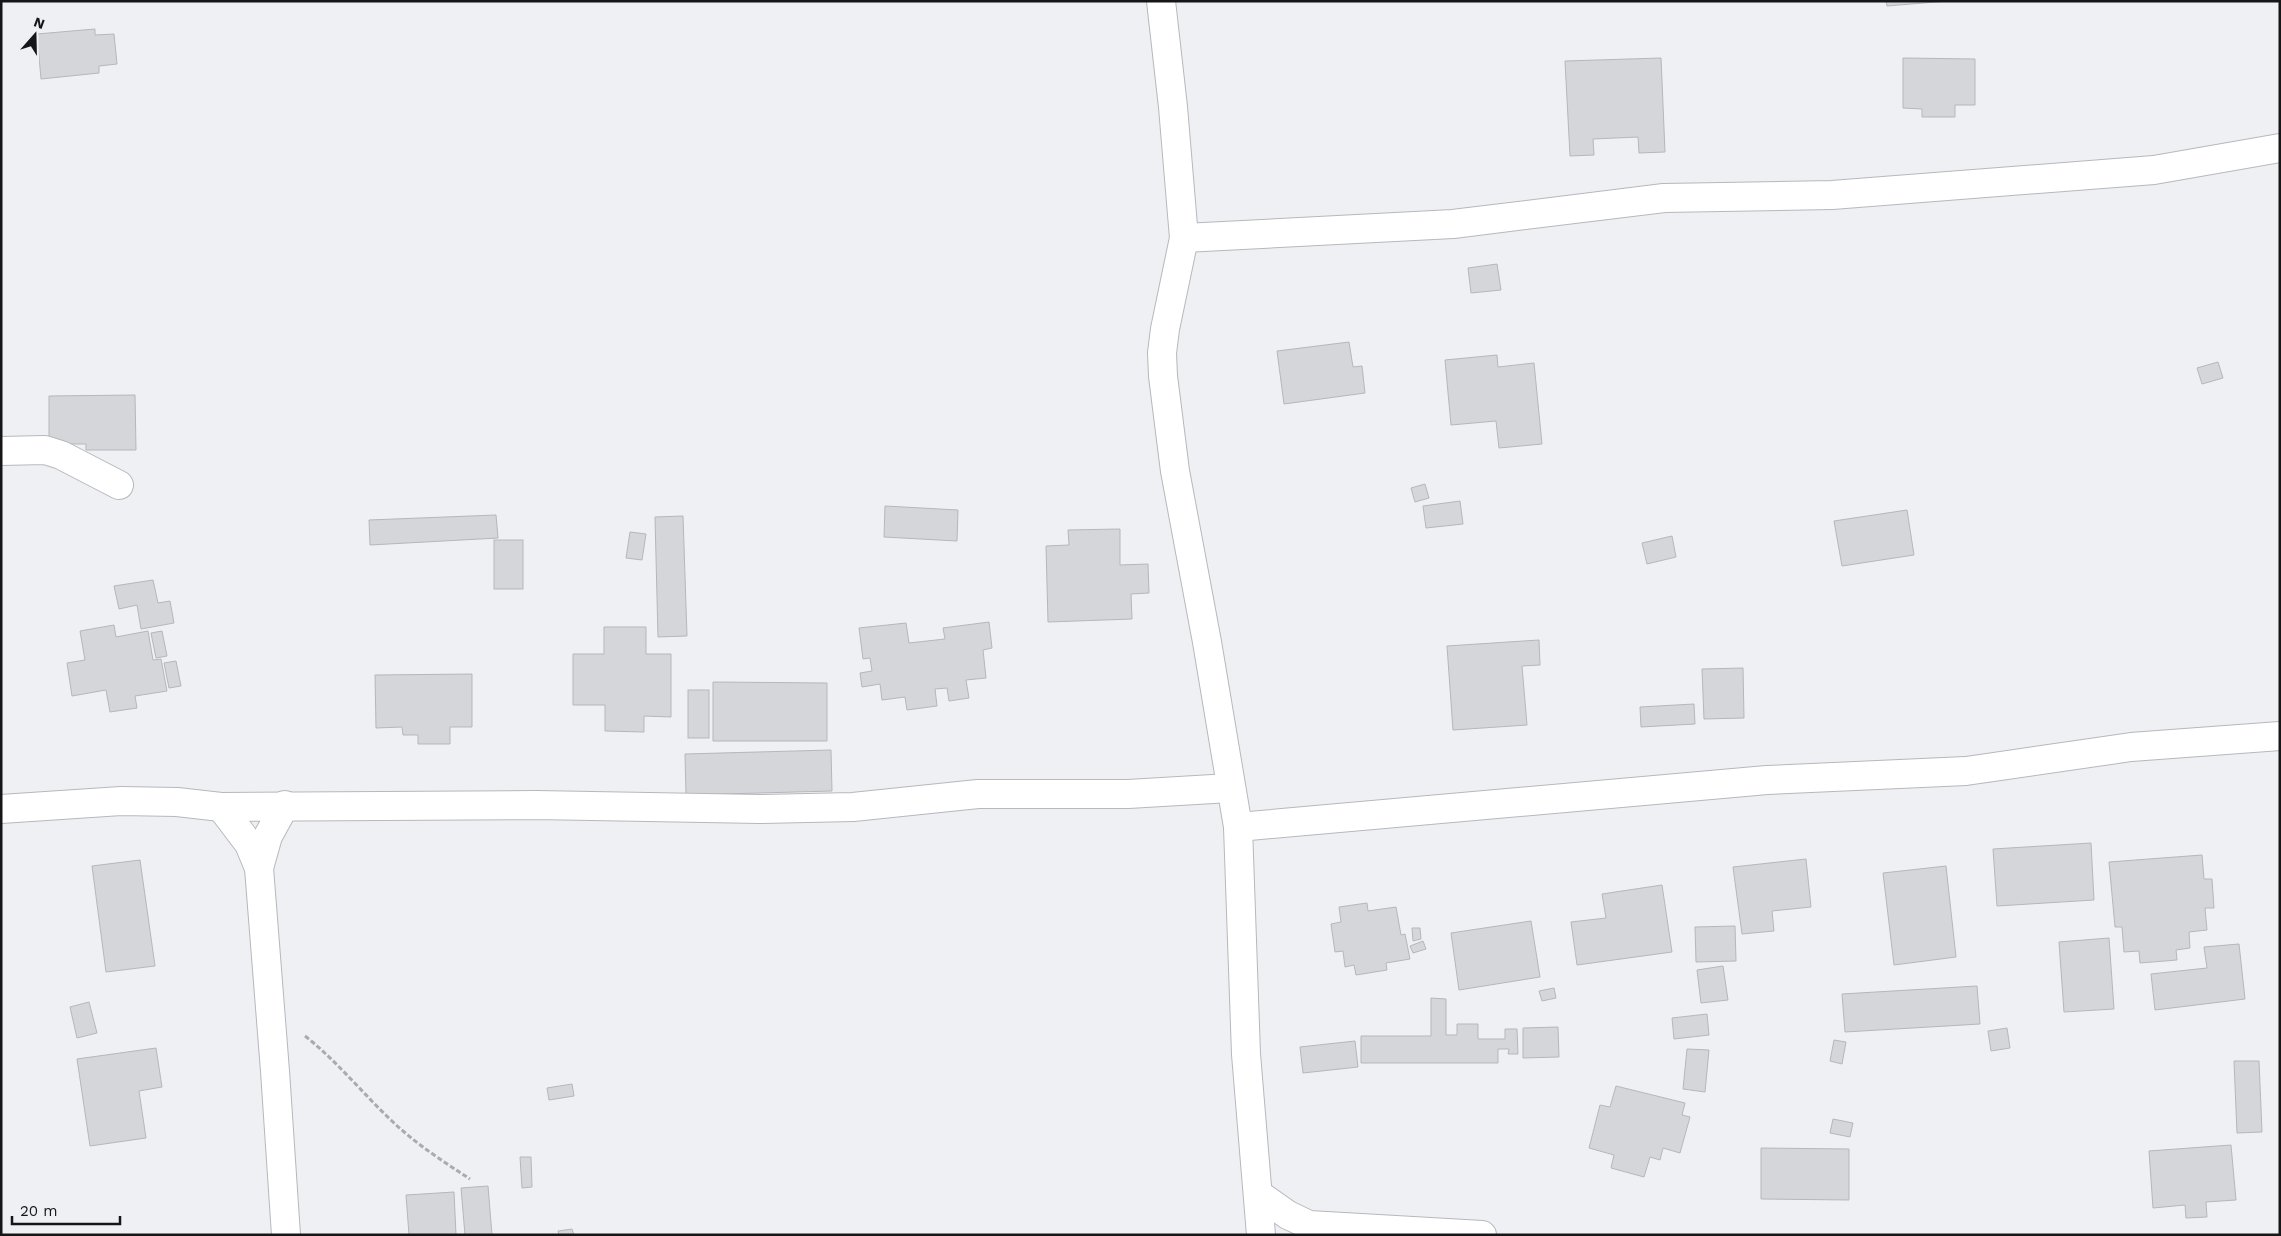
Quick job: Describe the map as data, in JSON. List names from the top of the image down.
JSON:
{
  "scale_bar": "20 m",
  "north": "top"
}
